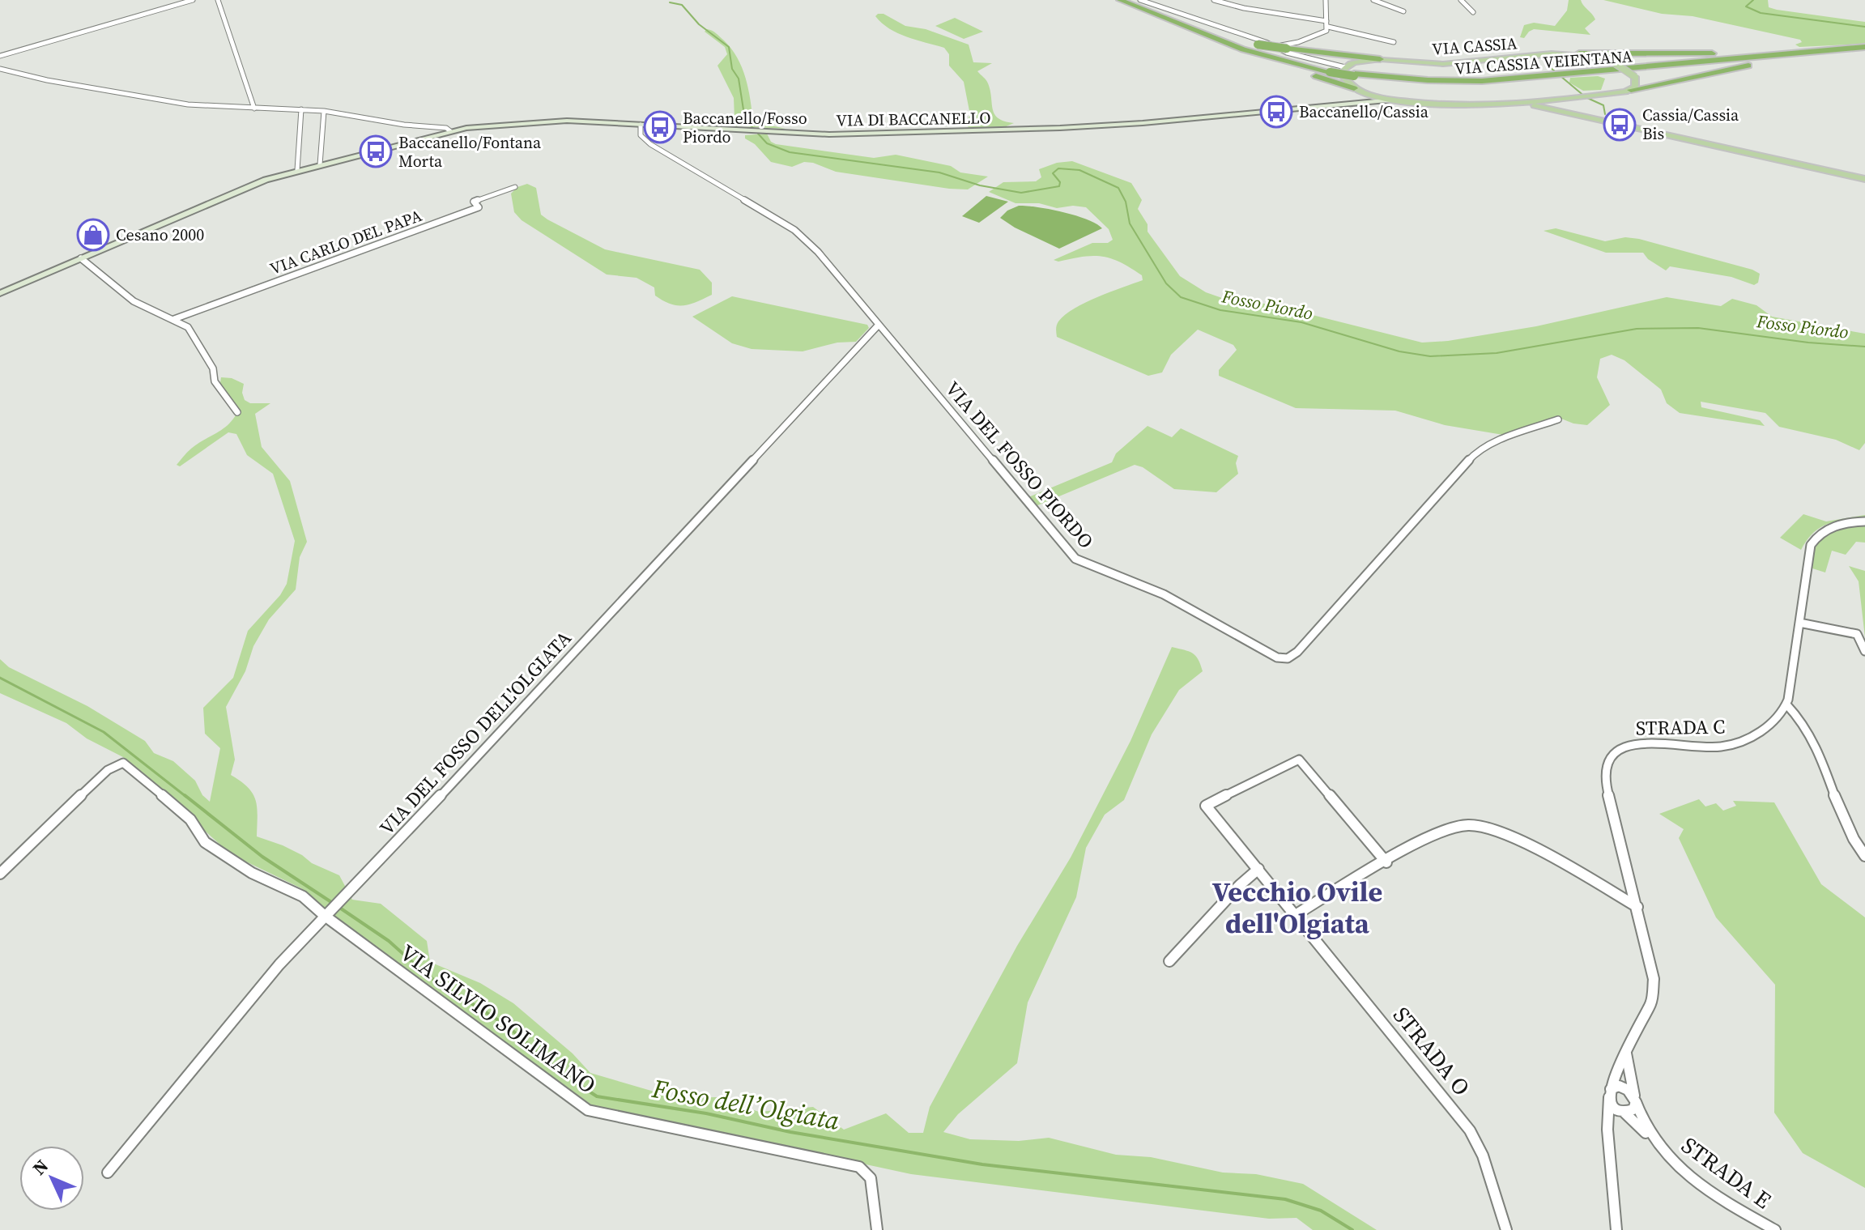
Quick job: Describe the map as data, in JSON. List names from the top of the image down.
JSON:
{
  "streets": {
    "highway": ["VIA CASSIA VEIENTANA"],
    "main road": ["VIA CASSIA"],
    "street": [
      "VIA DI BACCANELLO",
      "VIA CARLO DEL PAPA",
      "VIA DEL FOSSO PIORDO",
      "STRADA C",
      "VIA DEL FOSSO DELL'OLGIATA",
      "VIA SILVIO SOLIMANO",
      "STRADA O",
      "STRADA E"
    ]
  },
  "crossings": [
    ["VIA DI BACCANELLO", "VIA DEL FOSSO PIORDO"],
    ["VIA DEL FOSSO PIORDO", "VIA DEL FOSSO DELL'OLGIATA"],
    ["STRADA C", "STRADA E"],
    ["VIA DEL FOSSO DELL'OLGIATA", "VIA SILVIO SOLIMANO"]
  ],
  "districts": ["Vecchio Ovile dell'Olgiata"],
  "water": ["Fosso Piordo", "Fosso dell’Olgiata"],
  "places": {
    "bus stop": [
      "Baccanello/Cassia",
      "Cassia/Cassia Bis",
      "Baccanello/Fosso Piordo",
      "Baccanello/Fontana Morta"
    ],
    "shop": ["Cesano 2000"]
  },
  "north": "top left"
}
